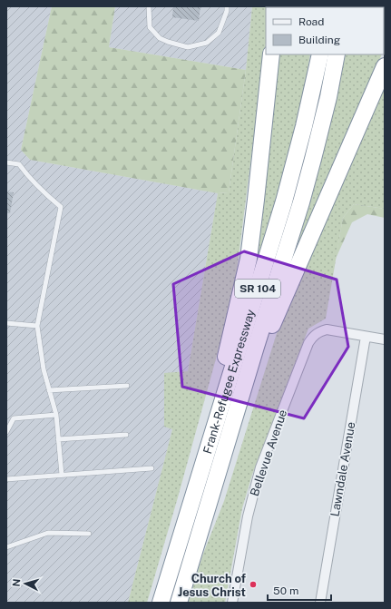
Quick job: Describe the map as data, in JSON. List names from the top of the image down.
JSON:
{
  "streets": {
    "highway": ["SR 104", "Frank-Refugee Expressway"],
    "street": ["Bellevue Avenue", "Lawndale Avenue"]
  },
  "crossings": [
    ["Bellevue Avenue", "Lawndale Avenue"]
  ],
  "places": ["Church of Jesus Christ"],
  "legend": ["Road", "Building"],
  "scale_bar": "50 m",
  "north": "left"
}
